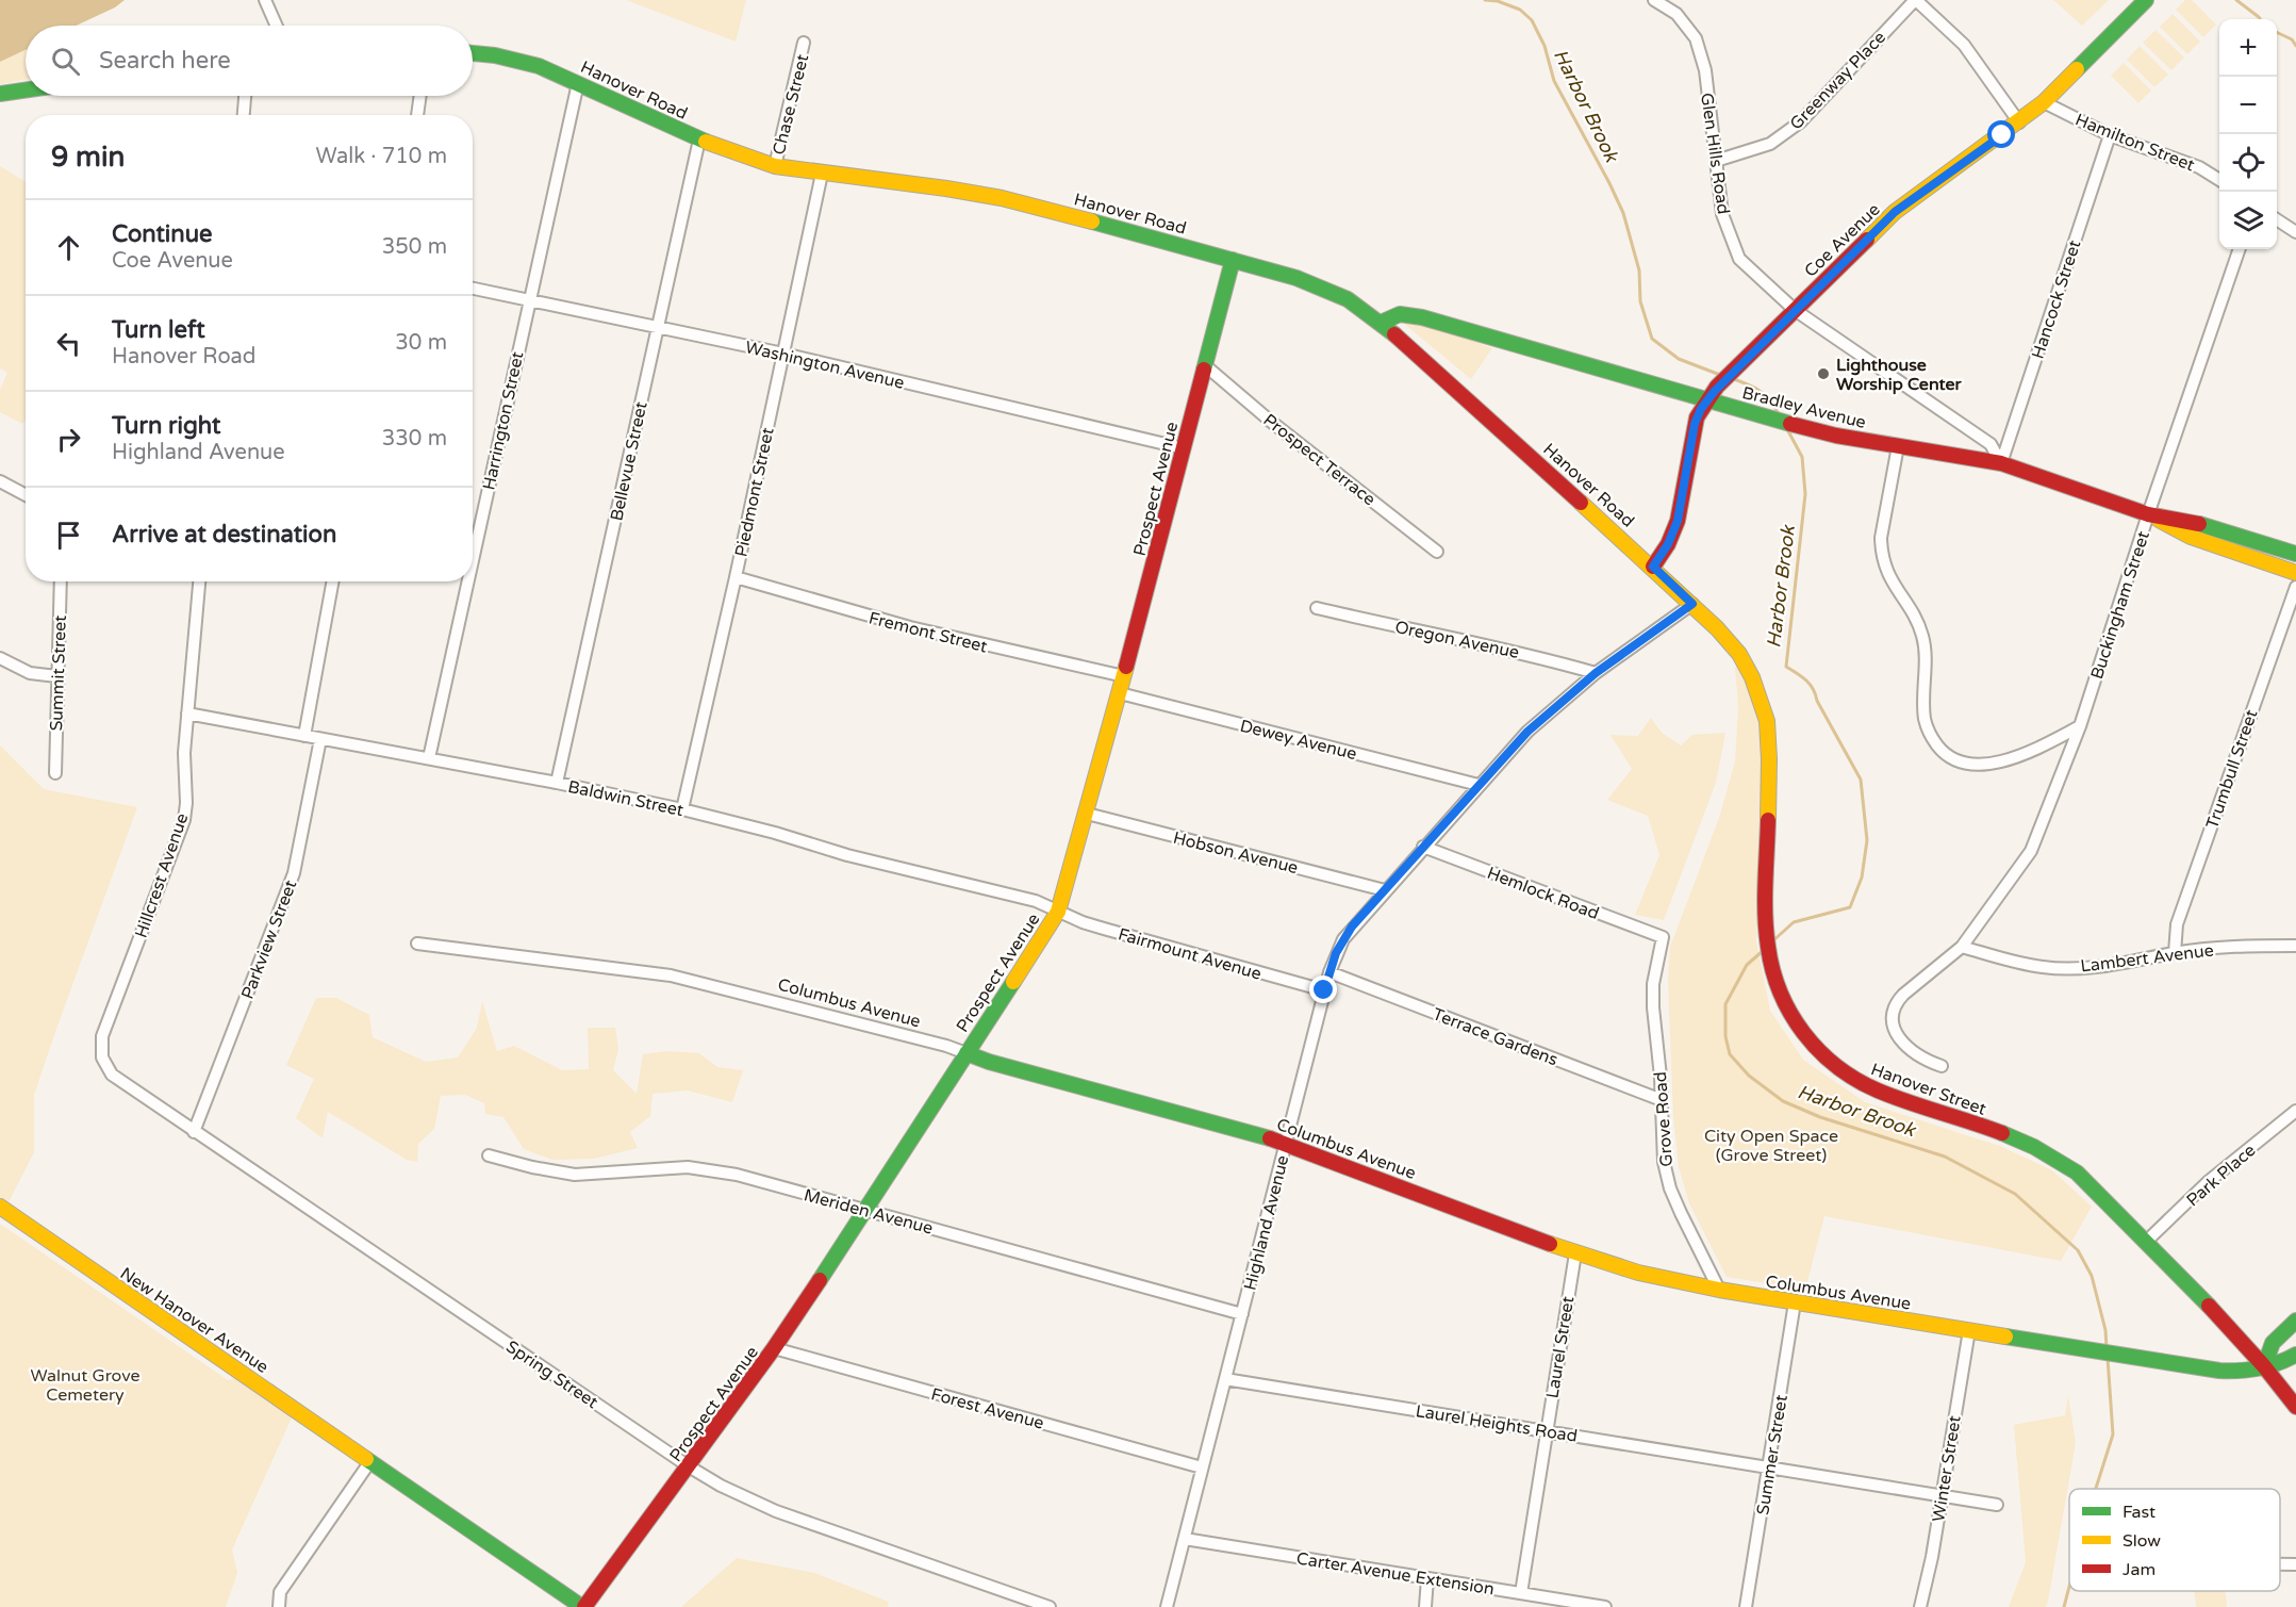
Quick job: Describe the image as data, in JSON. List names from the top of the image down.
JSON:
{
  "streets": {
    "street": [
      "Greenway Place",
      "Hanover Road",
      "Chase Street",
      "Hamilton Street",
      "Glen Hills Road",
      "Coe Avenue",
      "Hancock Street",
      "Washington Avenue",
      "Bradley Avenue",
      "Harrington Street",
      "Prospect Terrace",
      "Bellevue Street",
      "Prospect Avenue",
      "Piedmont Street",
      "Buckingham Street",
      "Fremont Street",
      "Oregon Avenue",
      "Summit Street",
      "Dewey Avenue",
      "Trumbull Street",
      "Baldwin Street",
      "Hobson Avenue",
      "Hillcrest Avenue",
      "Hemlock Road",
      "Parkview Street",
      "Fairmount Avenue",
      "Lambert Avenue",
      "Columbus Avenue",
      "Terrace Gardens",
      "Hanover Street",
      "Grove Road",
      "Park Place",
      "Meriden Avenue",
      "Highland Avenue",
      "New Hanover Avenue",
      "Laurel Street",
      "Spring Street",
      "Forest Avenue",
      "Laurel Heights Road",
      "Summer Street",
      "Winter Street",
      "Carter Avenue Extension"
    ]
  },
  "crossings": [
    ["Greenway Place", "Glen Hills Road"],
    ["Hanover Road", "Chase Street"],
    ["Hanover Road", "Coe Avenue"],
    ["Hanover Road", "Bradley Avenue"],
    ["Hanover Road", "Harrington Street"],
    ["Hanover Road", "Bellevue Street"],
    ["Hanover Road", "Prospect Avenue"],
    ["Hanover Road", "Piedmont Street"],
    ["Hanover Road", "Hanover Street"],
    ["Hanover Road", "Highland Avenue"],
    ["Hamilton Street", "Coe Avenue"],
    ["Hamilton Street", "Hancock Street"],
    ["Glen Hills Road", "Coe Avenue"],
    ["Glen Hills Road", "Hancock Street"],
    ["Glen Hills Road", "Bradley Avenue"],
    ["Coe Avenue", "Bradley Avenue"],
    ["Hancock Street", "Bradley Avenue"],
    ["Washington Avenue", "Harrington Street"],
    ["Washington Avenue", "Bellevue Street"],
    ["Washington Avenue", "Prospect Avenue"],
    ["Washington Avenue", "Piedmont Street"],
    ["Bradley Avenue", "Buckingham Street"],
    ["Harrington Street", "Baldwin Street"],
    ["Prospect Terrace", "Prospect Avenue"],
    ["Bellevue Street", "Baldwin Street"],
    ["Prospect Avenue", "Fremont Street"],
    ["Prospect Avenue", "Dewey Avenue"],
    ["Prospect Avenue", "Baldwin Street"],
    ["Prospect Avenue", "Hobson Avenue"],
    ["Prospect Avenue", "Fairmount Avenue"],
    ["Prospect Avenue", "Columbus Avenue"],
    ["Prospect Avenue", "Meriden Avenue"],
    ["Prospect Avenue", "New Hanover Avenue"],
    ["Prospect Avenue", "Spring Street"],
    ["Prospect Avenue", "Forest Avenue"],
    ["Piedmont Street", "Fremont Street"],
    ["Piedmont Street", "Baldwin Street"],
    ["Buckingham Street", "Lambert Avenue"],
    ["Oregon Avenue", "Highland Avenue"],
    ["Dewey Avenue", "Highland Avenue"],
    ["Trumbull Street", "Lambert Avenue"],
    ["Baldwin Street", "Hillcrest Avenue"],
    ["Baldwin Street", "Parkview Street"],
    ["Baldwin Street", "Fairmount Avenue"],
    ["Hobson Avenue", "Highland Avenue"],
    ["Hillcrest Avenue", "Spring Street"],
    ["Hemlock Road", "Grove Road"],
    ["Hemlock Road", "Highland Avenue"],
    ["Parkview Street", "Spring Street"],
    ["Fairmount Avenue", "Highland Avenue"],
    ["Columbus Avenue", "Hanover Street"],
    ["Columbus Avenue", "Grove Road"],
    ["Columbus Avenue", "Highland Avenue"],
    ["Columbus Avenue", "Laurel Street"],
    ["Columbus Avenue", "Summer Street"],
    ["Columbus Avenue", "Winter Street"],
    ["Terrace Gardens", "Grove Road"],
    ["Terrace Gardens", "Highland Avenue"],
    ["Hanover Street", "Park Place"],
    ["Hanover Street", "Highland Avenue"],
    ["Meriden Avenue", "Highland Avenue"],
    ["Highland Avenue", "Forest Avenue"],
    ["Highland Avenue", "Laurel Heights Road"],
    ["Highland Avenue", "Carter Avenue Extension"],
    ["Laurel Street", "Laurel Heights Road"],
    ["Laurel Street", "Carter Avenue Extension"],
    ["Laurel Heights Road", "Summer Street"],
    ["Laurel Heights Road", "Winter Street"]
  ],
  "water": ["Harbor Brook"],
  "parks": ["City Open Space (Grove Street)", "Walnut Grove Cemetery"],
  "places": ["Lighthouse Worship Center"],
  "legend": ["Fast", "Slow", "Jam"],
  "page": {
    "map_buttons": ["+", "−"],
    "search": "Search here",
    "heading": ["9 min", "Walk · 710 m"],
    "list": [
      ["Continue", "Coe Avenue", "350 m"],
      ["Turn left", "Hanover Road", "30 m"],
      ["Turn right", "Highland Avenue", "330 m"],
      "Arrive at destination"
    ]
  }
}
